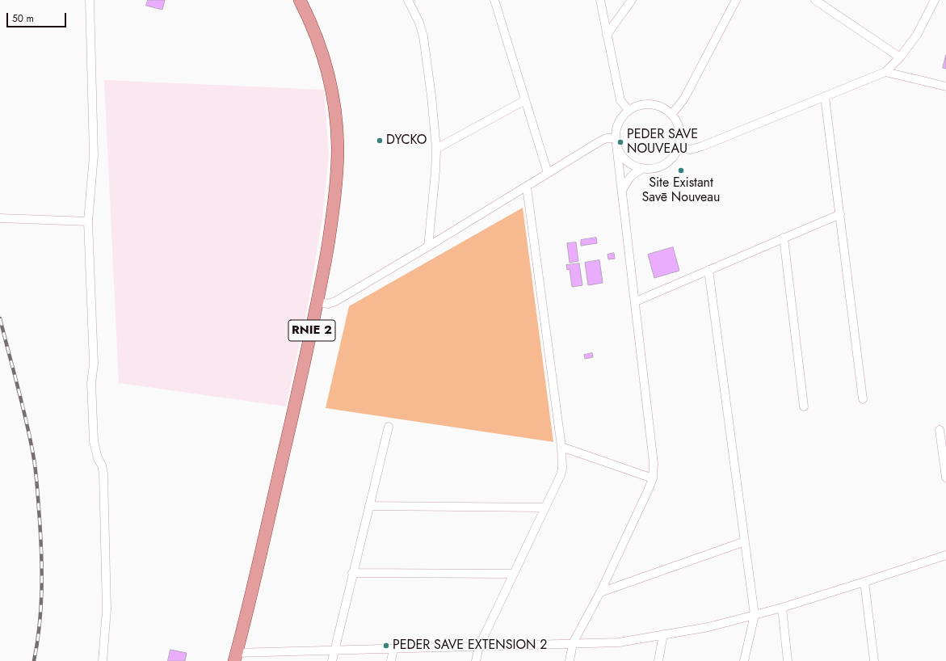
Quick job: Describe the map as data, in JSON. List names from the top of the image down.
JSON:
{
  "streets": {
    "main road": ["RNIE 2"]
  },
  "places": [
    "DYCKO",
    "PEDER SAVE NOUVEAU",
    "Site Existant Savē Nouveau",
    "PEDER SAVE EXTENSION 2"
  ],
  "scale_bar": "50 m"
}
